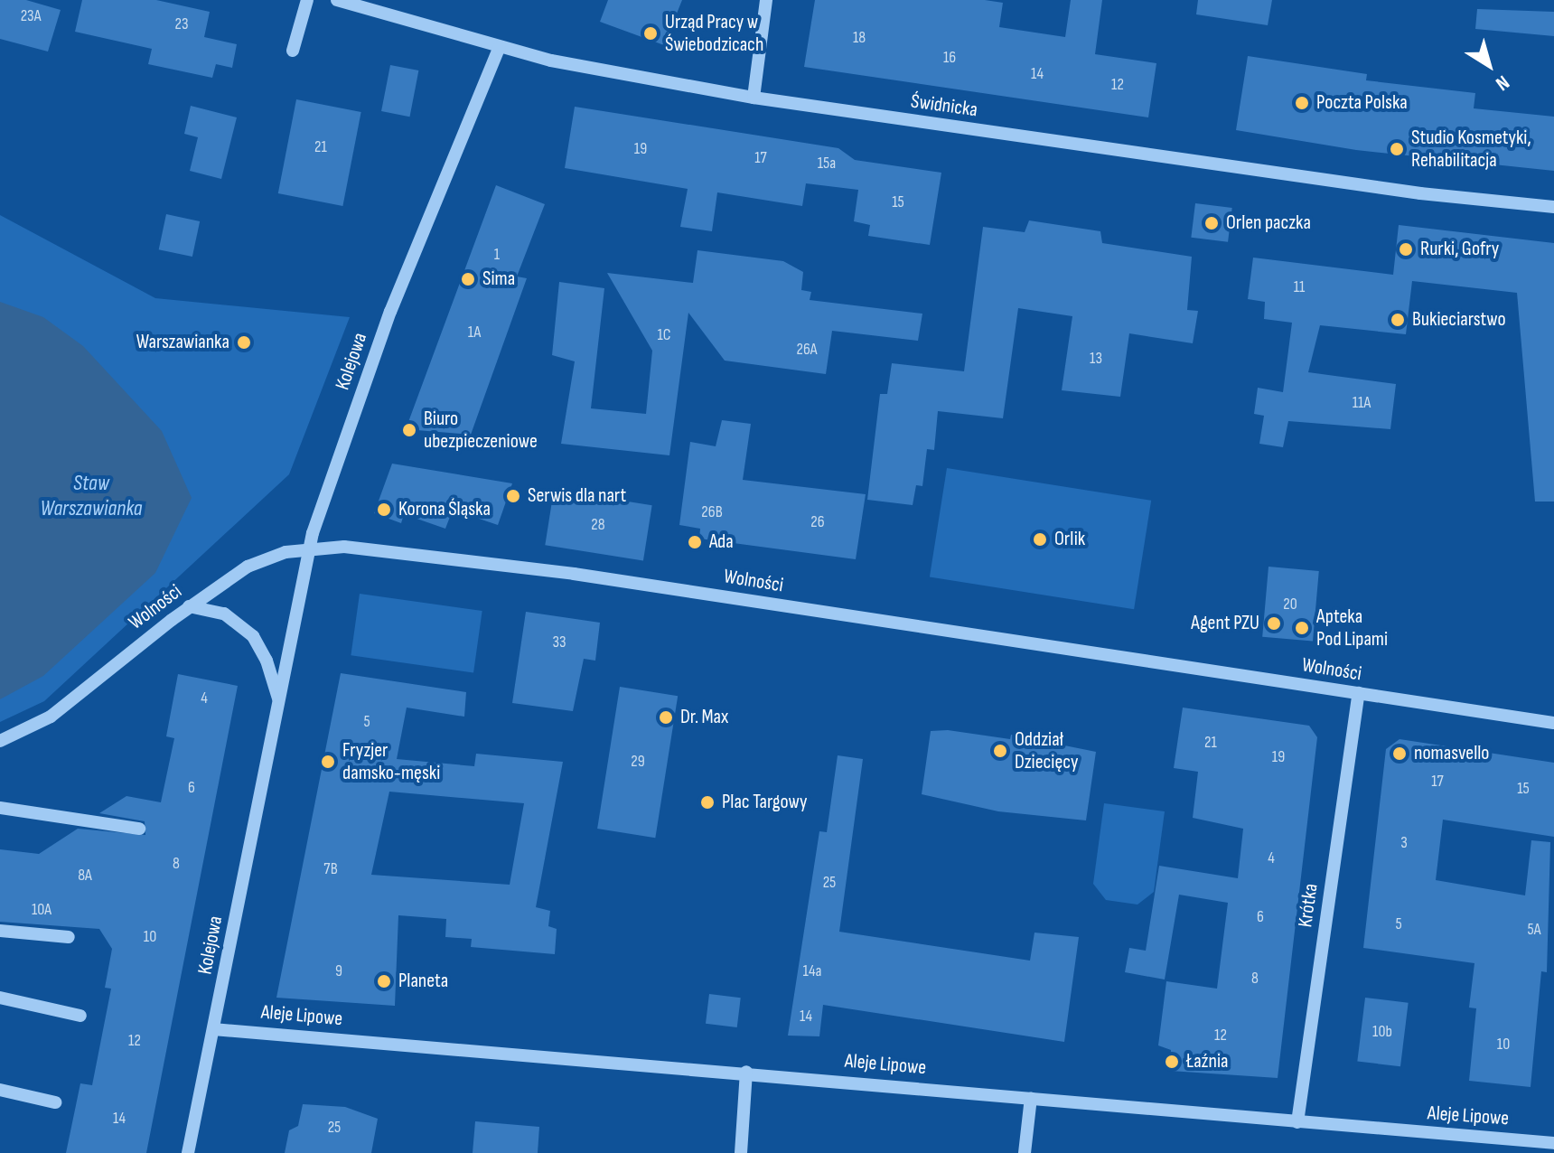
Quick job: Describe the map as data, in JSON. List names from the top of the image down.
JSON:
{
  "streets": {
    "street": [
      "Świdnicka",
      "Kolejowa",
      "Wolności",
      "Krótka",
      "Aleje Lipowe"
    ]
  },
  "crossings": [
    ["Świdnicka", "Kolejowa"],
    ["Kolejowa", "Wolności"],
    ["Kolejowa", "Aleje Lipowe"],
    ["Wolności", "Krótka"],
    ["Krótka", "Aleje Lipowe"]
  ],
  "water": ["Staw Warszawianka"],
  "places": [
    "Urząd Pracy w Świebodzicach",
    "Poczta Polska",
    "Studio Kosmetyki, Rehabilitacja",
    "Orlen paczka",
    "Rurki, Gofry",
    "Sima",
    "Bukieciarstwo",
    "Warszawianka",
    "Biuro ubezpieczeniowe",
    "Serwis dla nart",
    "Korona Śląska",
    "Orlik",
    "Ada",
    "Agent PZU",
    "Apteka Pod Lipami",
    "Dr. Max",
    "Oddział Dziecięcy",
    "nomasvello",
    "Fryzjer damsko-męski",
    "Plac Targowy",
    "Planeta",
    "Łaźnia"
  ],
  "house_numbers": [
    "23A",
    "23",
    "18",
    "16",
    "14",
    "12",
    "21",
    "19",
    "17",
    "15a",
    "15",
    "1",
    "11",
    "1A",
    "1C",
    "26A",
    "13",
    "11A",
    "26B",
    "26",
    "28",
    "20",
    "33",
    "4",
    "5",
    "21",
    "19",
    "29",
    "17",
    "6",
    "15",
    "3",
    "4",
    "8",
    "7B",
    "8A",
    "25",
    "10A",
    "6",
    "5",
    "5A",
    "10",
    "9",
    "14a",
    "8",
    "14",
    "10b",
    "12",
    "12",
    "10",
    "14",
    "25"
  ],
  "north": "bottom right"
}
